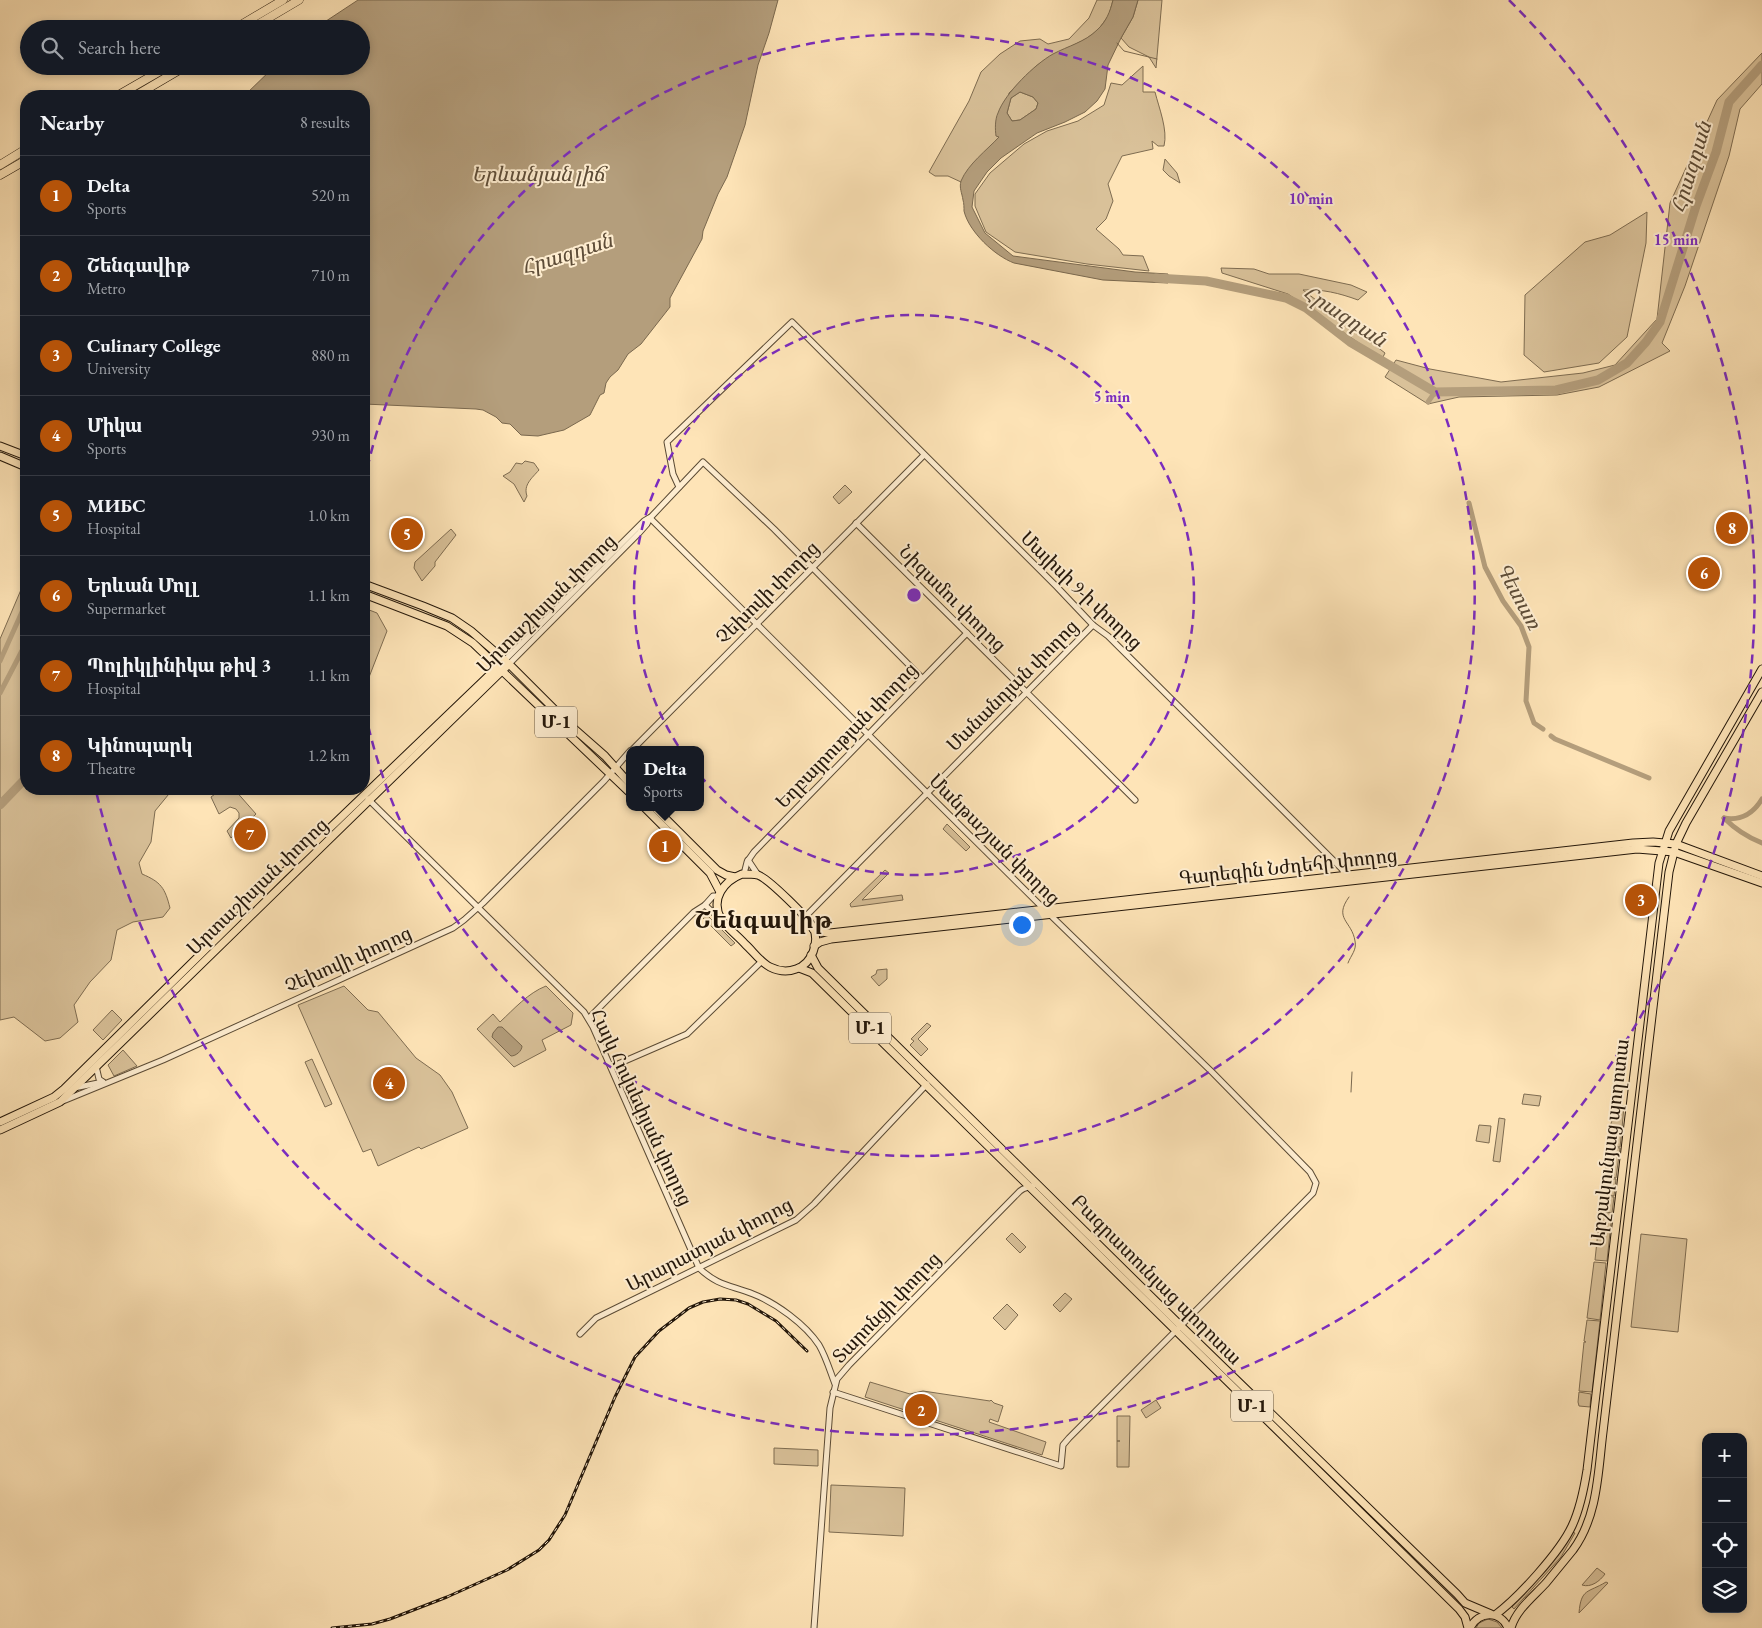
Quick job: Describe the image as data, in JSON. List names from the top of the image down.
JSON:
{
  "streets": {
    "main road": [
      "Արտաշիսյան փողոց",
      "Մ-1",
      "Գարեգին Նժդեհի փողոց",
      "Արշակունյաց պողոտա",
      "Բագրատունյաց պողոտա"
    ],
    "street": [
      "Մայիսի 9-ի փողոց",
      "Չեխովի փողոց",
      "Նիզամու փողոց",
      "Մանանդյան փողոց",
      "Եղբայրության փողոց",
      "Մանթաշյան փողոց",
      "Հայկ Հովսեփյան փողոց",
      "Արարատյան փողոց",
      "Տարոնցի փողոց"
    ]
  },
  "crossings": [
    ["Մայիսի 9-ի փողոց", "Չեխովի փողոց"],
    ["Մայիսի 9-ի փողոց", "Արտաշիսյան փողոց"],
    ["Մայիսի 9-ի փողոց", "Մանանդյան փողոց"],
    ["Մայիսի 9-ի փողոց", "Գարեգին Նժդեհի փողոց"],
    ["Չեխովի փողոց", "Նիզամու փողոց"],
    ["Չեխովի փողոց", "Արտաշիսյան փողոց"],
    ["Չեխովի փողոց", "Մ-1"],
    ["Չեխովի փողոց", "Մանթաշյան փողոց"],
    ["Չեխովի փողոց", "Հայկ Հովսեփյան փողոց"],
    ["Նիզամու փողոց", "Մանանդյան փողոց"],
    ["Նիզամու փողոց", "Եղբայրության փողոց"],
    ["Արտաշիսյան փողոց", "Մ-1"],
    ["Արտաշիսյան փողոց", "Մանթաշյան փողոց"],
    ["Արտաշիսյան փողոց", "Հայկ Հովսեփյան փողոց"],
    ["Մանանդյան փողոց", "Եղբայրության փողոց"],
    ["Մանանդյան փողոց", "Մանթաշյան փողոց"],
    ["Մանանդյան փողոց", "Գարեգին Նժդեհի փողոց"],
    ["Մանանդյան փողոց", "Բագրատունյաց պողոտա"],
    ["Եղբայրության փողոց", "Մանթաշյան փողոց"],
    ["Եղբայրության փողոց", "Գարեգին Նժդեհի փողոց"],
    ["Եղբայրության փողոց", "Բագրատունյաց պողոտա"],
    ["Մանթաշյան փողոց", "Գարեգին Նժդեհի փողոց"],
    ["Մանթաշյան փողոց", "Բագրատունյաց պողոտա"],
    ["Գարեգին Նժդեհի փողոց", "Արշակունյաց պողոտա"],
    ["Գարեգին Նժդեհի փողոց", "Բագրատունյաց պողոտա"],
    ["Հայկ Հովսեփյան փողոց", "Արարատյան փողոց"],
    ["Հայկ Հովսեփյան փողոց", "Տարոնցի փողոց"],
    ["Արշակունյաց պողոտա", "Բագրատունյաց պողոտա"],
    ["Արարատյան փողոց", "Բագրատունյաց պողոտա"],
    ["Բագրատունյաց պողոտա", "Տարոնցի փողոց"]
  ],
  "districts": ["Շենգավիթ"],
  "water": ["Հրազդան", "Երևանյան լիճ", "Գետառ"],
  "page": {
    "search": "Search here",
    "heading": ["Nearby", "8 results"],
    "list": [
      {
        "mark": "1",
        "name": "Delta",
        "note": "Sports",
        "value": "520 m"
      },
      {
        "mark": "2",
        "name": "Շենգավիթ",
        "note": "Metro",
        "value": "710 m"
      },
      {
        "mark": "3",
        "name": "Culinary College",
        "note": "University",
        "value": "880 m"
      },
      {
        "mark": "4",
        "name": "Միկա",
        "note": "Sports",
        "value": "930 m"
      },
      {
        "mark": "5",
        "name": "МИБС",
        "note": "Hospital",
        "value": "1.0 km"
      },
      {
        "mark": "6",
        "name": "Երևան Մոլլ",
        "note": "Supermarket",
        "value": "1.1 km"
      },
      {
        "mark": "7",
        "name": "Պոլիկլինիկա թիվ 3",
        "note": "Hospital",
        "value": "1.1 km"
      },
      {
        "mark": "8",
        "name": "Կինոպարկ",
        "note": "Theatre",
        "value": "1.2 km"
      }
    ],
    "pins": [
      "8",
      "5",
      "6",
      "7",
      "1",
      "3",
      "4",
      "2"
    ],
    "popup": ["Delta", "Sports"],
    "map_buttons": ["+", "−"]
  },
  "rings": ["10 min", "15 min", "5 min"]
}
